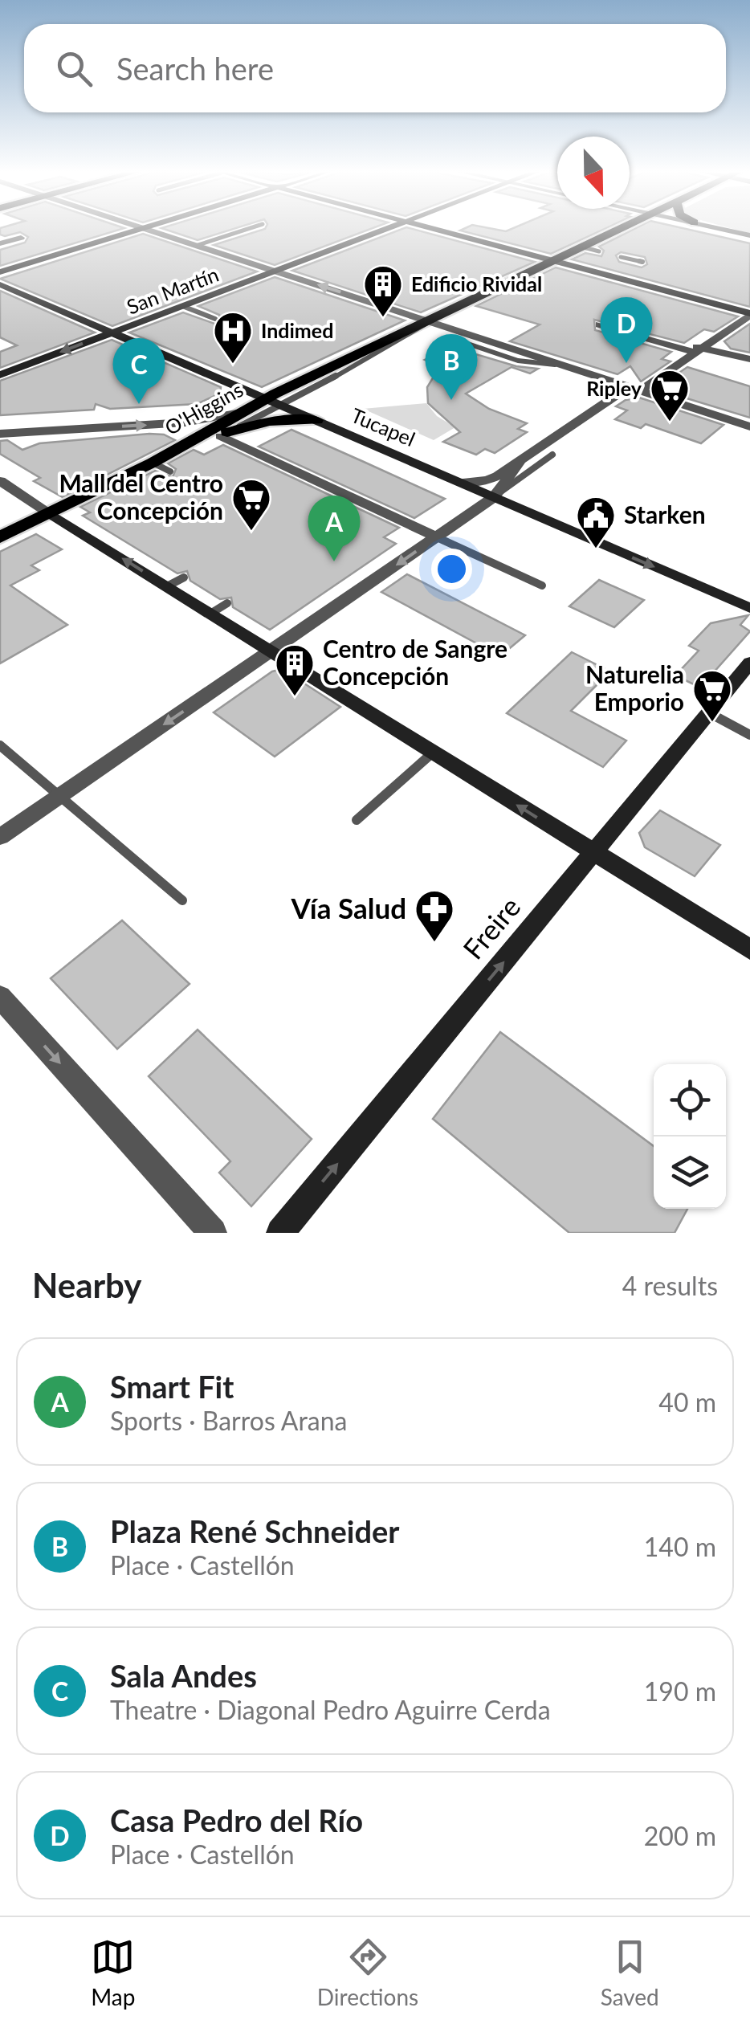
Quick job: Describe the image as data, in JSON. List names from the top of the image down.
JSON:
{
  "streets": {
    "main road": [
      "San Martín",
      "O'Higgins",
      "Tucapel",
      "Freire"
    ]
  },
  "crossings": [
    ["San Martín", "Tucapel"],
    ["O'Higgins", "Tucapel"]
  ],
  "one_way": ["Freire"],
  "places": {
    "building": ["Edificio Rividal", "Centro de Sangre Concepción"],
    "hospital": ["Indimed"],
    "supermarket": ["Ripley", "Mall del Centro Concepción", "Naturelia Emporio"],
    "public building": ["Starken"],
    "pharmacy": ["Vía Salud"]
  },
  "north": "bottom",
  "page": {
    "search": "Search here",
    "pins": [
      "D",
      "B",
      "C",
      "A"
    ],
    "heading": ["Nearby", "4 results"],
    "list": [
      {
        "mark": "A",
        "name": "Smart Fit",
        "note": "Sports · Barros Arana",
        "value": "40 m"
      },
      {
        "mark": "B",
        "name": "Plaza René Schneider",
        "note": "Place · Castellón",
        "value": "140 m"
      },
      {
        "mark": "C",
        "name": "Sala Andes",
        "note": "Theatre · Diagonal Pedro Aguirre Cerda",
        "value": "190 m"
      },
      {
        "mark": "D",
        "name": "Casa Pedro del Río",
        "note": "Place · Castellón",
        "value": "200 m"
      }
    ],
    "nav": ["Map", "Directions", "Saved"]
  }
}
